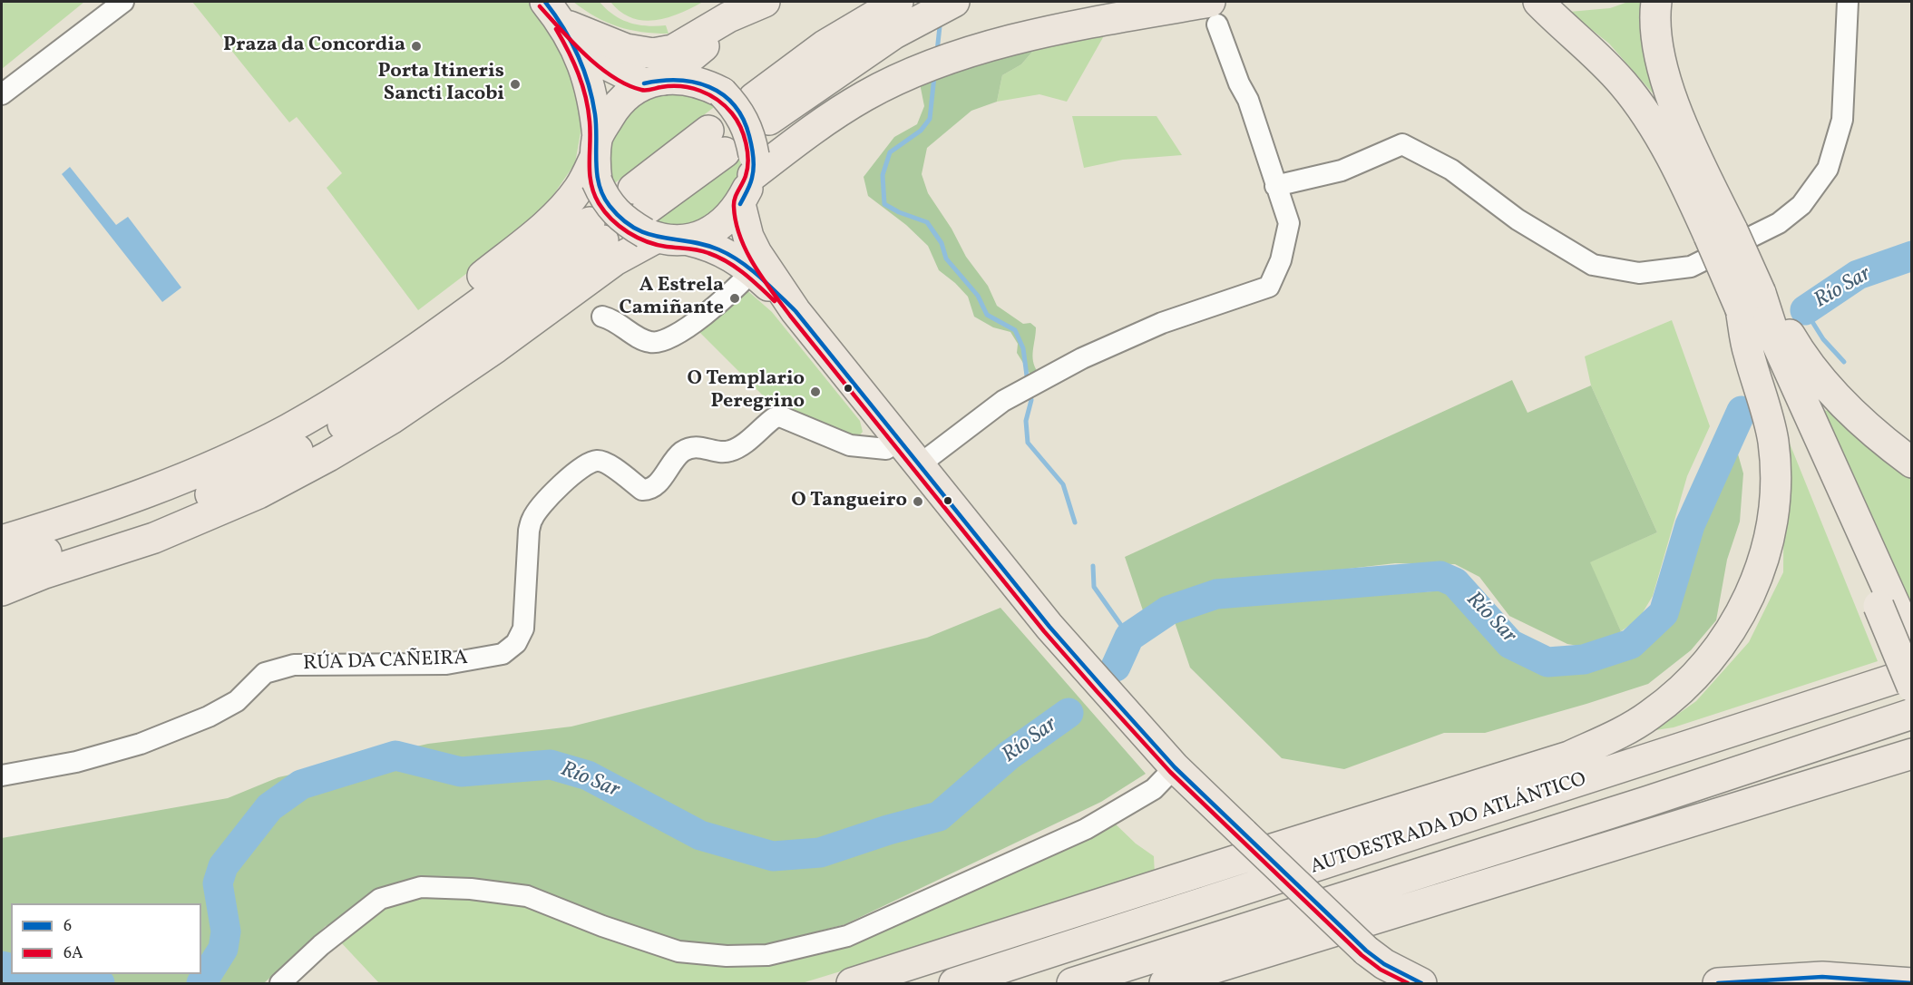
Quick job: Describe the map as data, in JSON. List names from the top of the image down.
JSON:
{
  "streets": {
    "main road": ["AUTOESTRADA DO ATLÁNTICO"],
    "street": ["RÚA DA CAÑEIRA"]
  },
  "water": ["Río Sar"],
  "places": [
    "Praza da Concordia",
    "Porta Itineris Sancti Iacobi",
    "A Estrela Camiñante",
    "O Templario Peregrino",
    "O Tangueiro"
  ],
  "lines": ["transit line 6", "transit line 6A"],
  "legend": ["6", "6A"]
}
